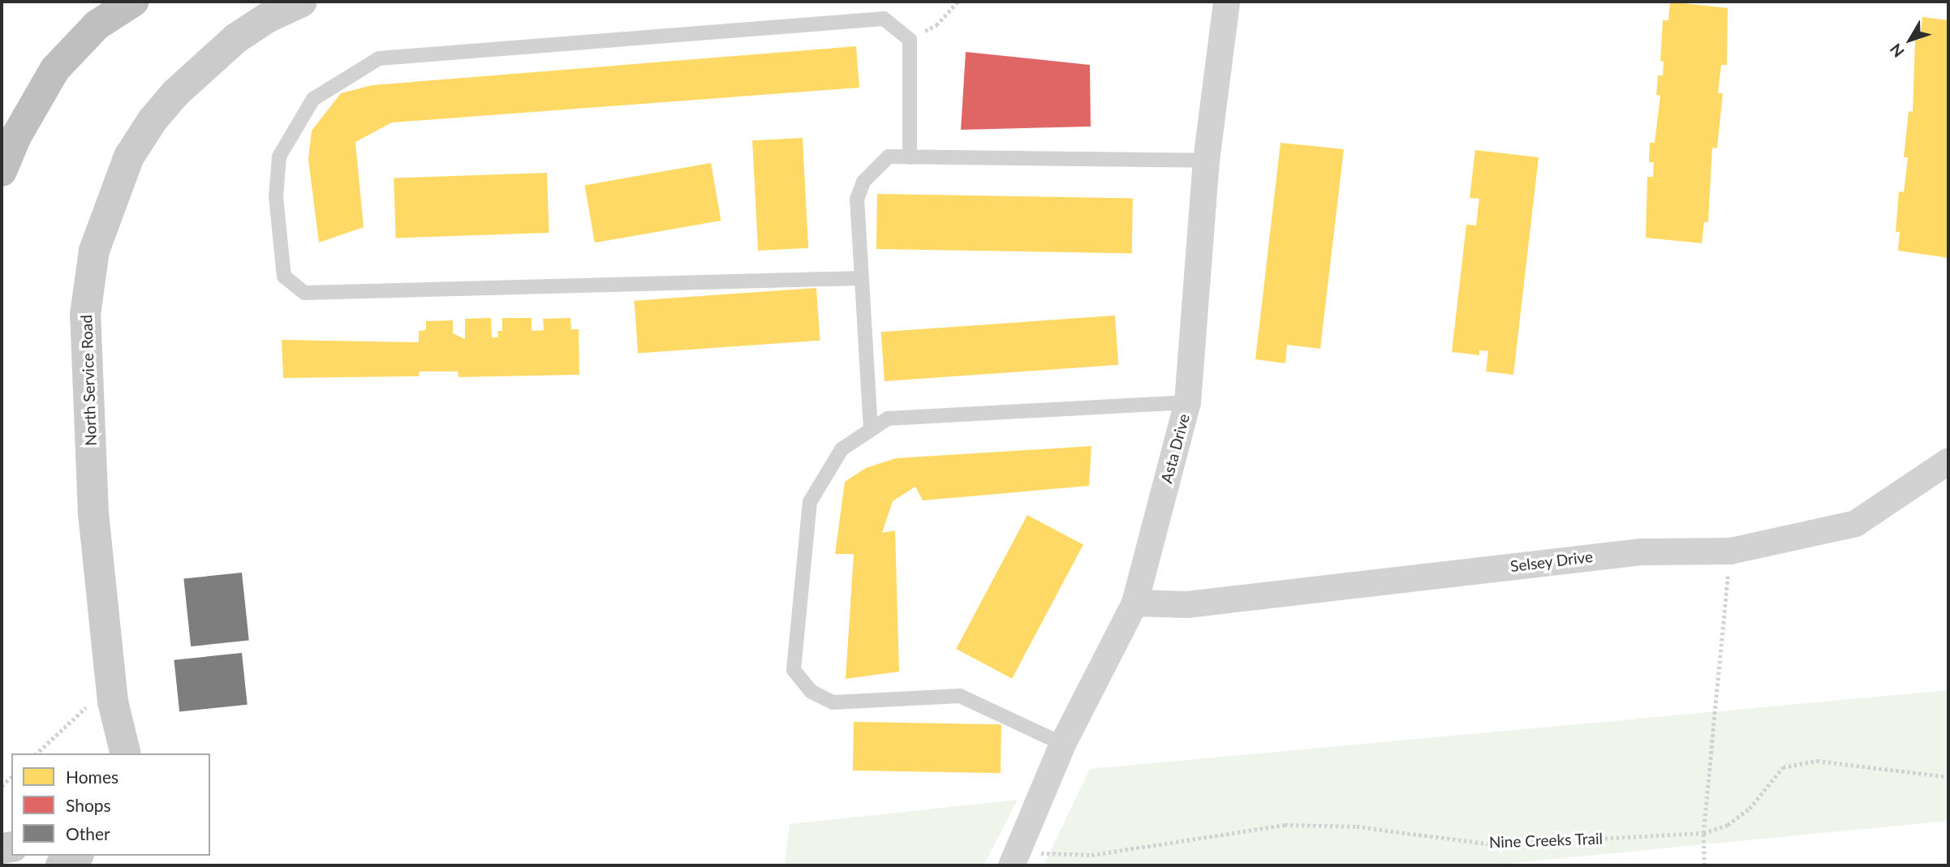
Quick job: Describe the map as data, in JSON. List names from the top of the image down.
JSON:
{
  "streets": {
    "street": ["North Service Road", "Asta Drive", "Selsey Drive"],
    "path": ["Nine Creeks Trail"]
  },
  "crossings": [
    ["Asta Drive", "Selsey Drive"],
    ["Asta Drive", "Nine Creeks Trail"]
  ],
  "legend": ["Homes", "Shops", "Other"],
  "north": "bottom left"
}
